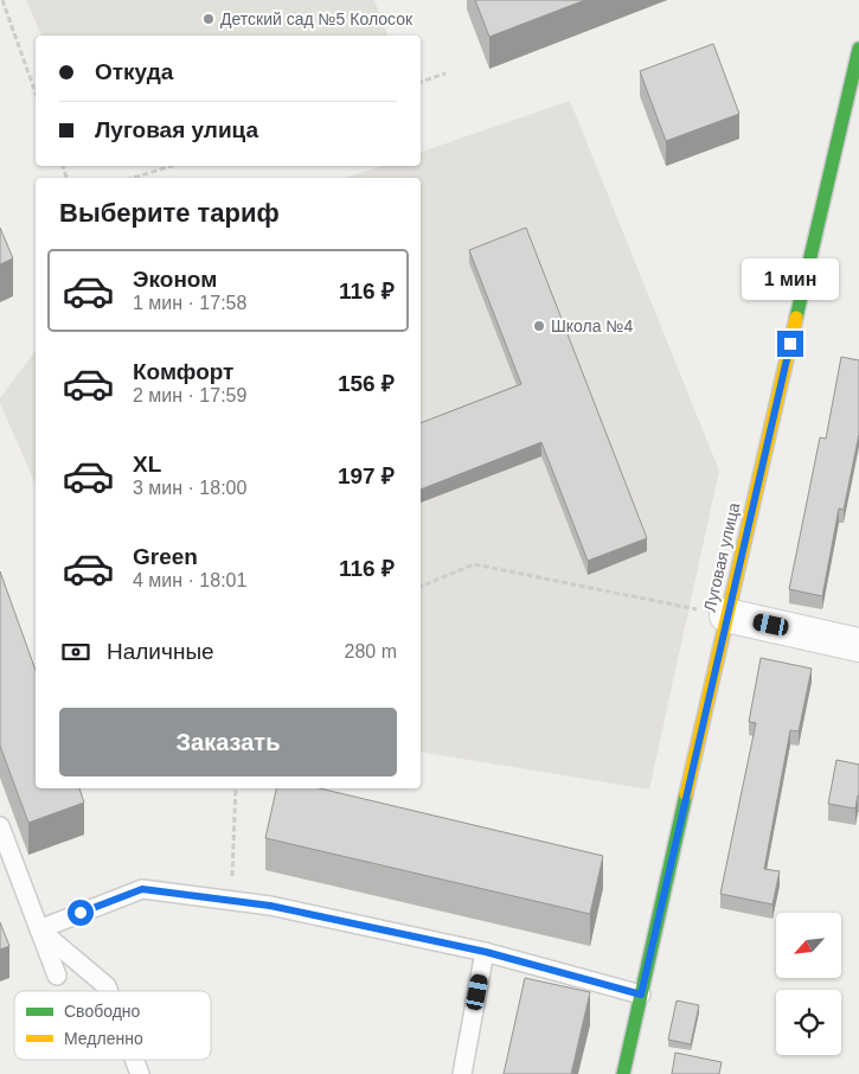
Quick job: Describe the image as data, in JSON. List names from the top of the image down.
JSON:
{
  "streets": {
    "street": ["Луговая улица"]
  },
  "places": ["Детский сад №5 Колосок", "Школа №4"],
  "legend": ["Свободно", "Медленно"],
  "north": "bottom left",
  "page": {
    "banner": ["Откуда", "Луговая улица"],
    "heading": "Выберите тариф",
    "list": [
      {
        "name": "Эконом",
        "note": "1 мин · 17:58",
        "value": "116 ₽"
      },
      {
        "name": "Комфорт",
        "note": "2 мин · 17:59",
        "value": "156 ₽"
      },
      {
        "name": "XL",
        "note": "3 мин · 18:00",
        "value": "197 ₽"
      },
      {
        "name": "Green",
        "note": "4 мин · 18:01",
        "value": "116 ₽"
      }
    ],
    "bubble": "1 мин",
    "pay": ["Наличные", "280 m"],
    "buttons": "Заказать"
  }
}
